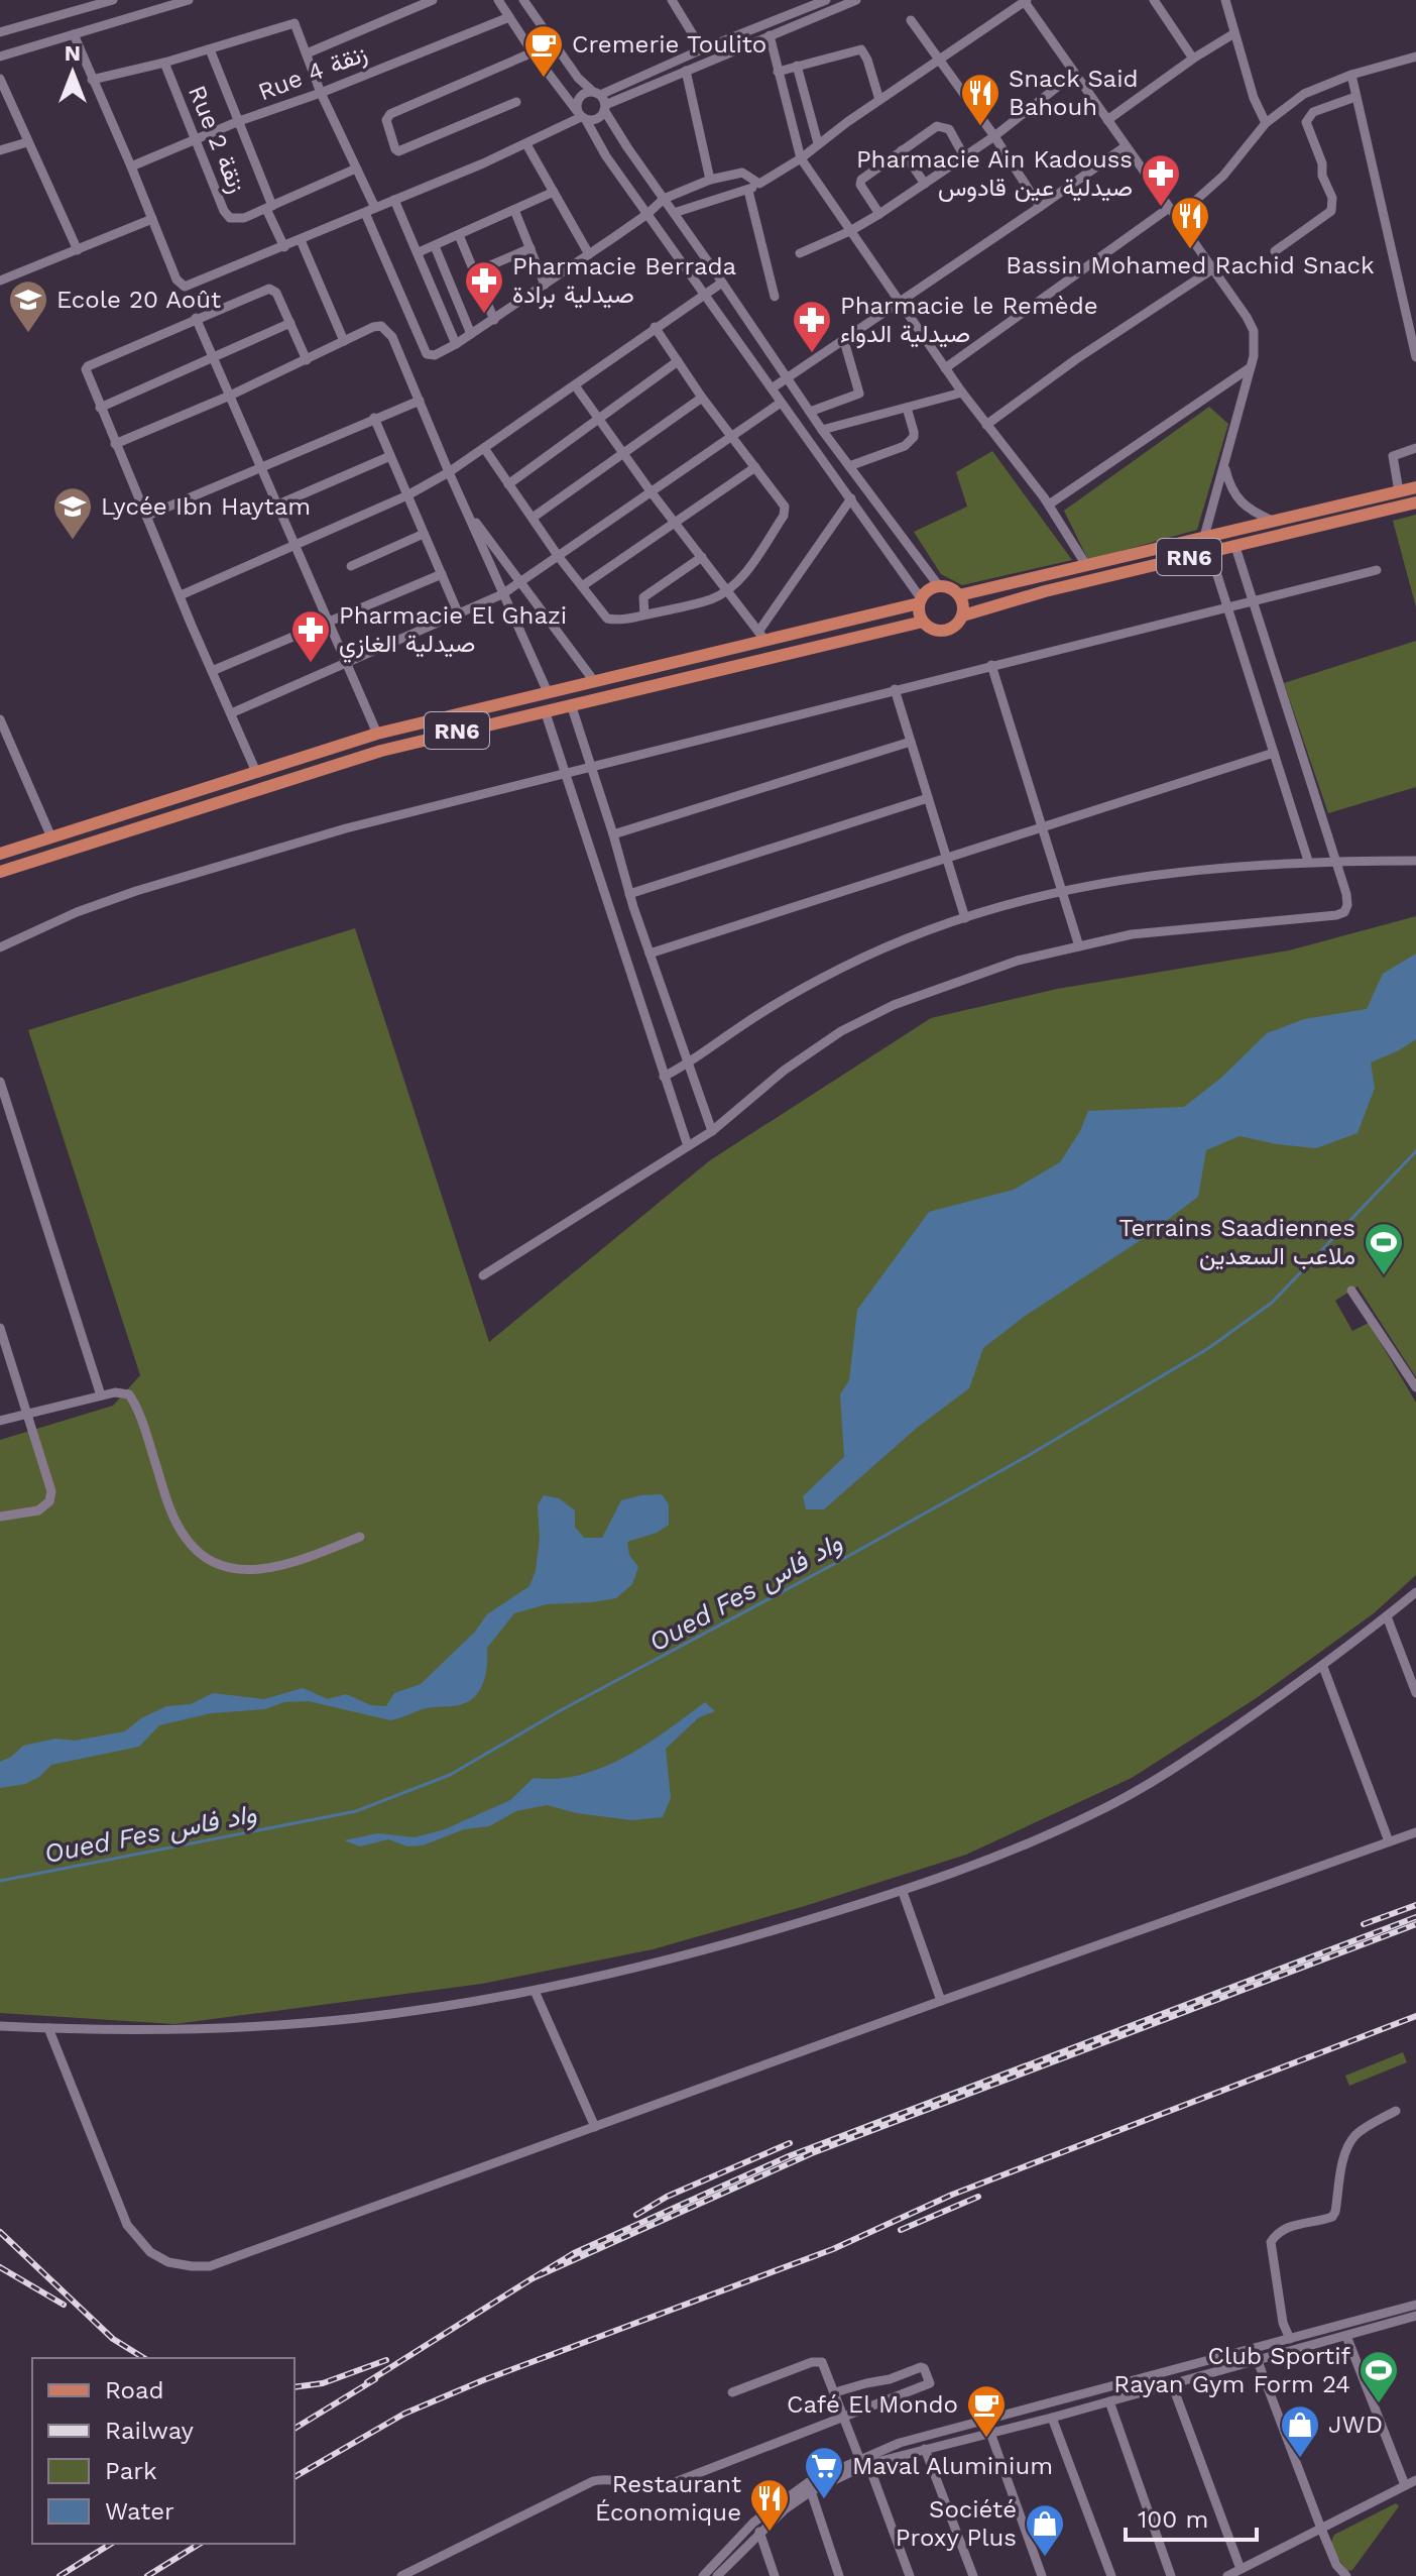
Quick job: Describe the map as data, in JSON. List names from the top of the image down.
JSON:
{
  "streets": {
    "main road": ["RN6"],
    "street": ["Rue 4 زنقة", "Rue 2 زنقة"]
  },
  "crossings": [
    ["Rue 4 زنقة", "Rue 2 زنقة"]
  ],
  "water": ["Oued Fes واد فاس"],
  "places": {
    "cafe": ["Cremerie Toulito", "Café El Mondo"],
    "restaurant": ["Snack Said Bahouh", "Bassin Mohamed Rachid Snack", "Restaurant Économique"],
    "pharmacy": [
      "Pharmacie Ain Kadouss صيدلية عين قادوس",
      "Pharmacie Berrada صيدلية برادة",
      "Pharmacie le Remède صيدلية الدواء",
      "Pharmacie El Ghazi صيدلية الغازي"
    ],
    "school or university": ["Ecole 20 Août", "Lycée Ibn Haytam"],
    "sports": ["Terrains Saadiennes ملاعب السعدين", "Club Sportif Rayan Gym Form 24"],
    "shop": ["JWD", "Société Proxy Plus"],
    "supermarket": ["Maval Aluminium"]
  },
  "legend": [
    "Road",
    "Railway",
    "Park",
    "Water"
  ],
  "scale_bar": "100 m",
  "north": "top"
}
